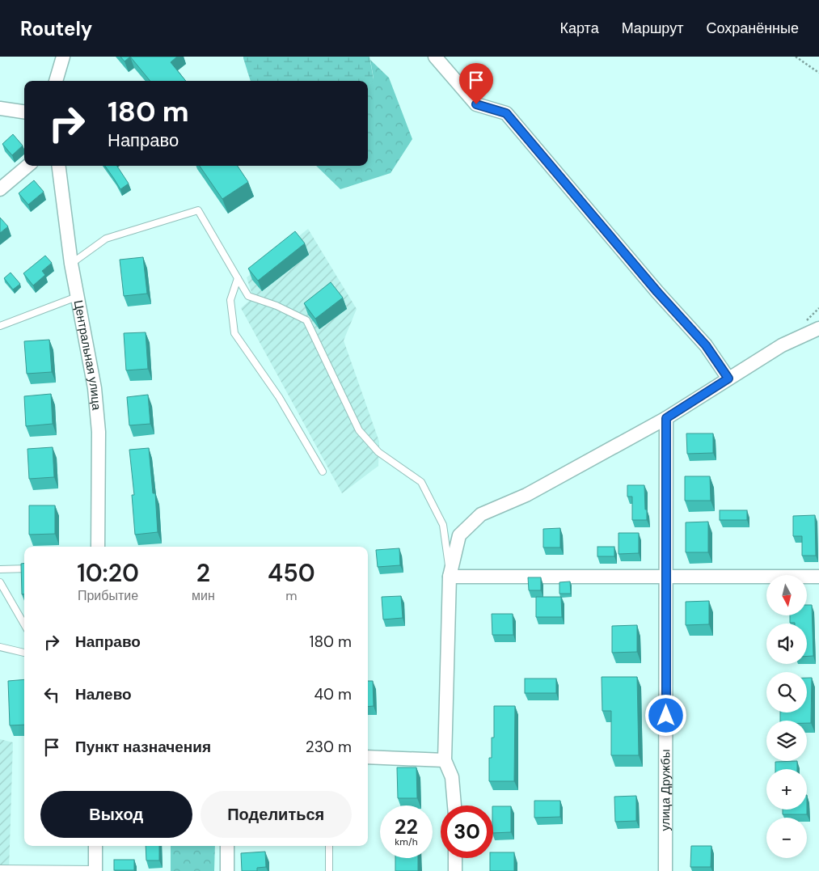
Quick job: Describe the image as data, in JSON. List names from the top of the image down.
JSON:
{
  "streets": {
    "street": ["Центральная улица", "улица Дружбы"]
  },
  "north": "bottom",
  "page": {
    "header": "Routely",
    "nav": ["Карта", "Маршрут", "Сохранённые"],
    "turn": ["180 m", "Направо"],
    "eta": [
      "10:20",
      "Прибытие",
      "2",
      "мин",
      "450",
      "m"
    ],
    "map_buttons": ["+", "−"],
    "list": [
      {
        "name": "Направо",
        "value": "180 m"
      },
      {
        "name": "Налево",
        "value": "40 m"
      },
      {
        "name": "Пункт назначения",
        "value": "230 m"
      }
    ],
    "buttons": ["Выход", "Поделиться"],
    "speed": "22 km/h",
    "limit": "30"
  }
}
